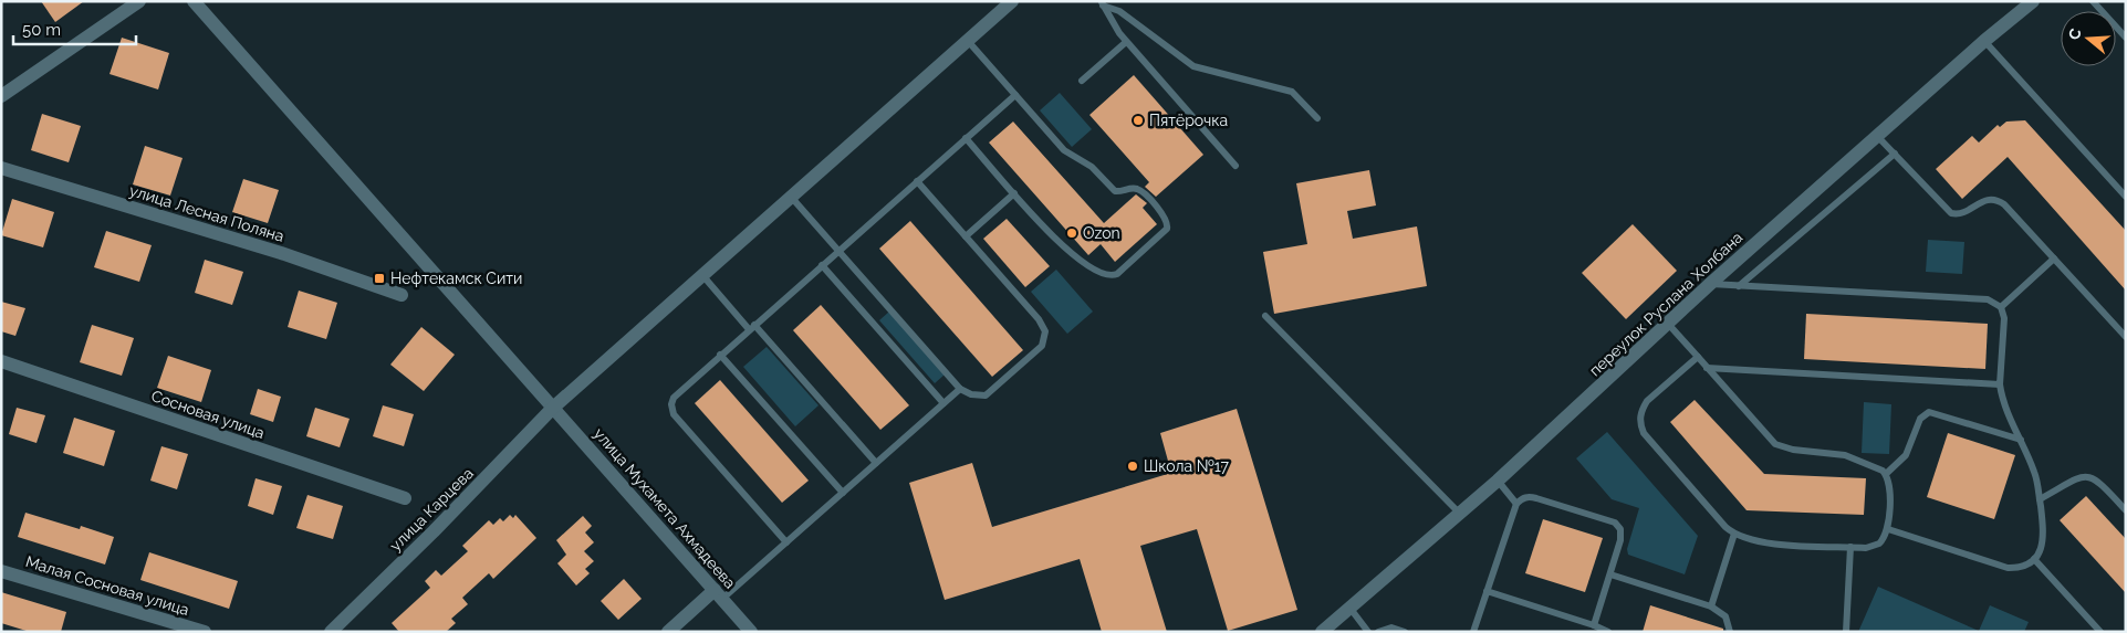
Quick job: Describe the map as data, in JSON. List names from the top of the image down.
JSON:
{
  "streets": {
    "street": [
      "улица Лесная Поляна",
      "переулок Руслана Холбана",
      "Сосновая улица",
      "улица Мухамета Ахмадеева",
      "улица Карцева",
      "Малая Сосновая улица"
    ]
  },
  "crossings": [
    ["улица Мухамета Ахмадеева", "улица Карцева"]
  ],
  "places": {
    "other": ["Пятёрочка", "Ozon", "Школа №17"],
    "transit": ["Нефтекамск Сити"]
  },
  "scale_bar": "50 m",
  "north": "left"
}
